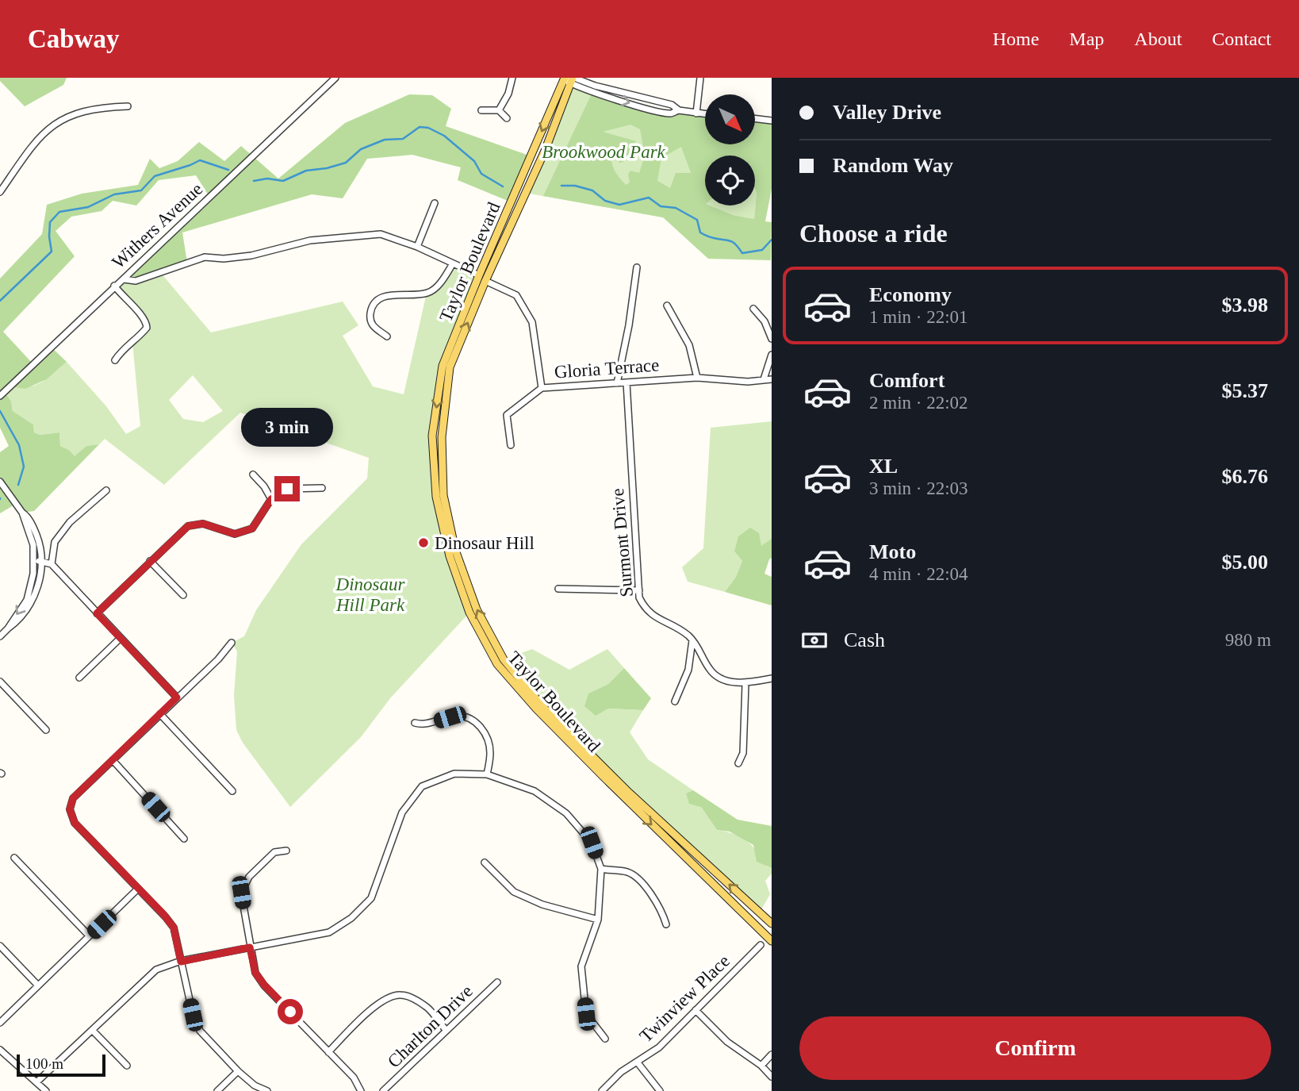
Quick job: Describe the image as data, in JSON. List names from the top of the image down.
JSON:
{
  "streets": {
    "main road": ["Taylor Boulevard"],
    "street": [
      "Withers Avenue",
      "Gloria Terrace",
      "Surmont Drive",
      "Twinview Place",
      "Charlton Drive"
    ]
  },
  "crossings": [
    ["Taylor Boulevard", "Gloria Terrace"],
    ["Gloria Terrace", "Surmont Drive"]
  ],
  "parks": ["Brookwood Park", "Dinosaur Hill Park"],
  "places": ["Dinosaur Hill"],
  "scale_bar": "100 m",
  "north": "bottom right",
  "page": {
    "header": "Cabway",
    "nav": [
      "Home",
      "Map",
      "About",
      "Contact"
    ],
    "banner": ["Valley Drive", "Random Way"],
    "heading": "Choose a ride",
    "list": [
      {
        "name": "Economy",
        "note": "1 min · 22:01",
        "value": "$3.98"
      },
      {
        "name": "Comfort",
        "note": "2 min · 22:02",
        "value": "$5.37"
      },
      {
        "name": "XL",
        "note": "3 min · 22:03",
        "value": "$6.76"
      },
      {
        "name": "Moto",
        "note": "4 min · 22:04",
        "value": "$5.00"
      }
    ],
    "bubble": "3 min",
    "pay": ["Cash", "980 m"],
    "buttons": "Confirm",
    "scale": "100 m"
  }
}
